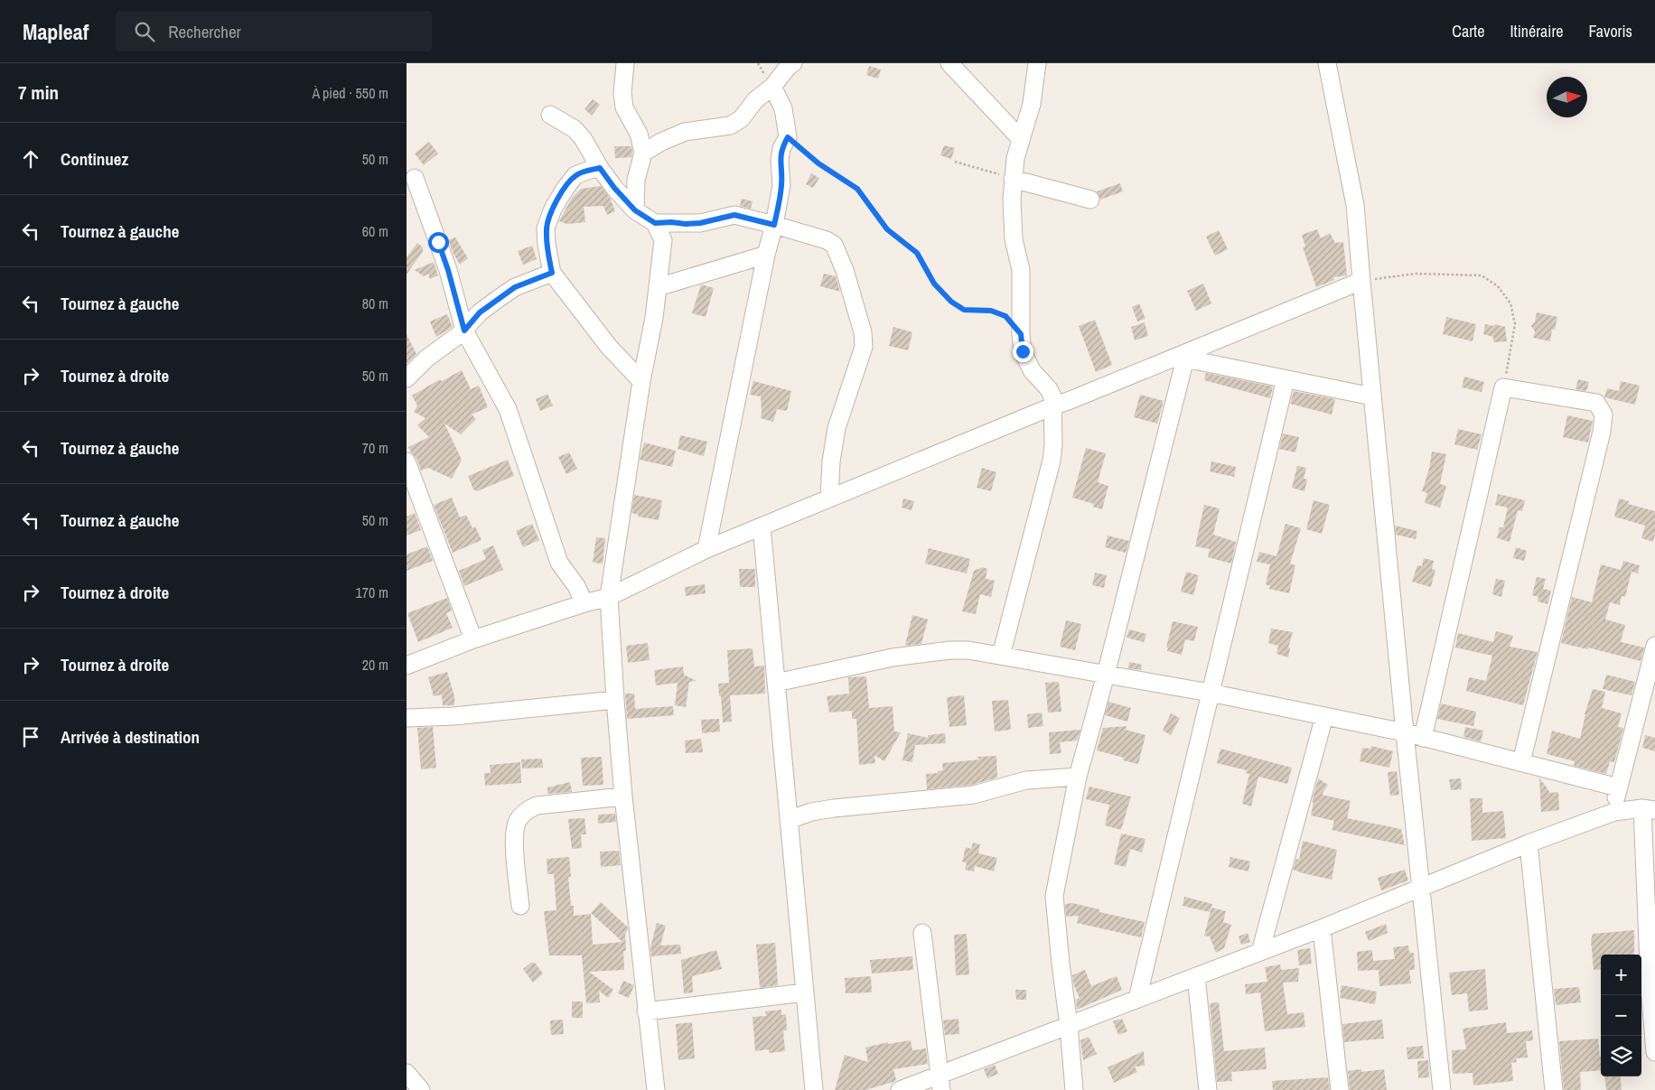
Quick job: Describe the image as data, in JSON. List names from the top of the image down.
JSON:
{
  "north": "right",
  "page": {
    "header": "Mapleaf",
    "search": "Rechercher",
    "nav": ["Carte", "Itinéraire", "Favoris"],
    "heading": ["7 min", "À pied · 550 m"],
    "list": [
      ["Continuez", "50 m"],
      ["Tournez à gauche", "60 m"],
      ["Tournez à gauche", "80 m"],
      ["Tournez à droite", "50 m"],
      ["Tournez à gauche", "70 m"],
      ["Tournez à gauche", "50 m"],
      ["Tournez à droite", "170 m"],
      ["Tournez à droite", "20 m"],
      "Arrivée à destination"
    ],
    "map_buttons": ["+", "−"]
  }
}
